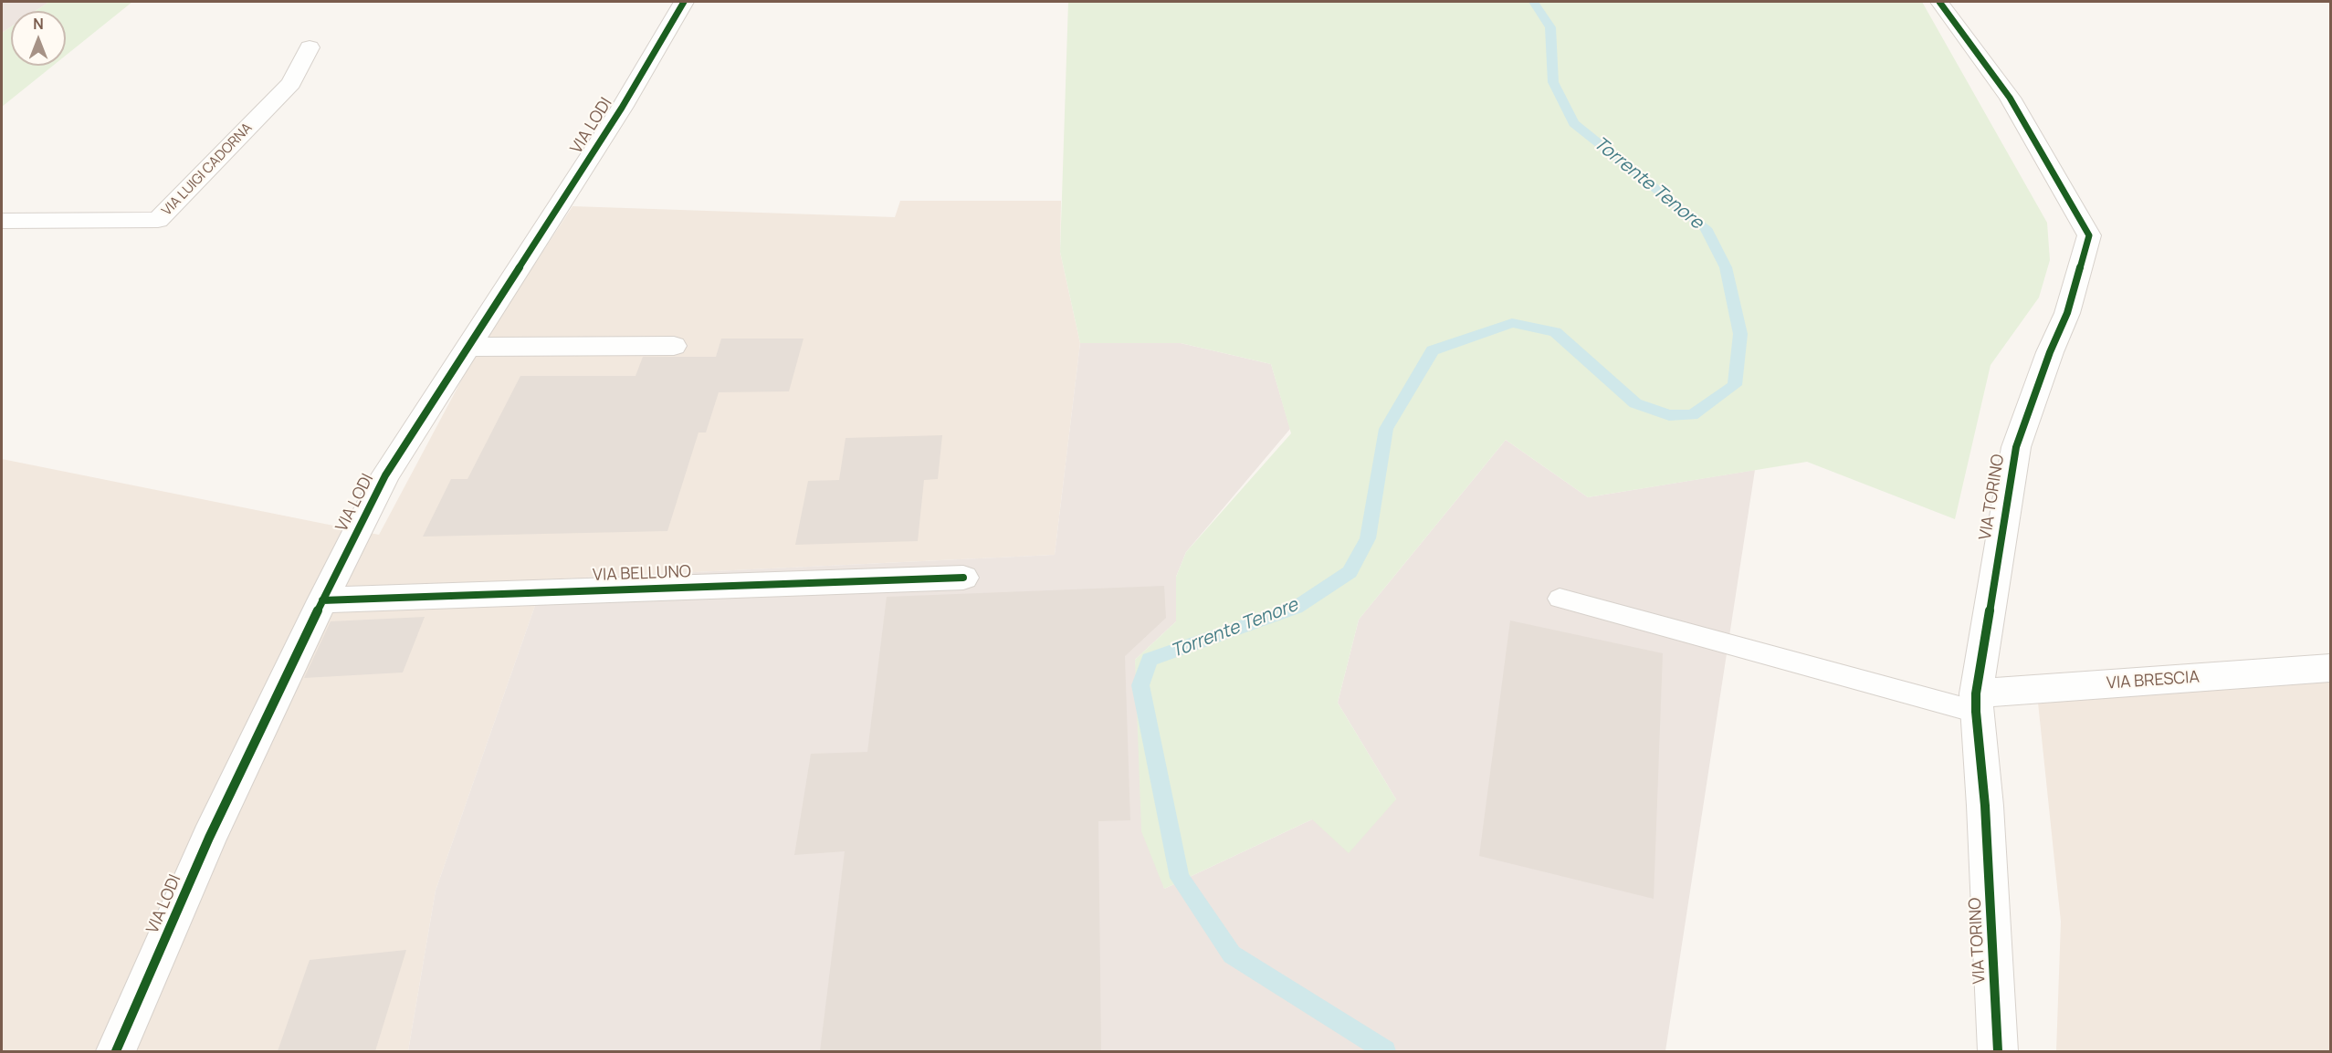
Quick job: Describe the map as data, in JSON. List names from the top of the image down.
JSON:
{
  "streets": {
    "street": [
      "VIA LODI",
      "VIA LUIGI CADORNA",
      "VIA TORINO",
      "VIA BELLUNO",
      "VIA BRESCIA"
    ]
  },
  "crossings": [
    ["VIA LODI", "VIA BELLUNO"],
    ["VIA TORINO", "VIA BRESCIA"]
  ],
  "water": ["Torrente Tenore"],
  "north": "top"
}
